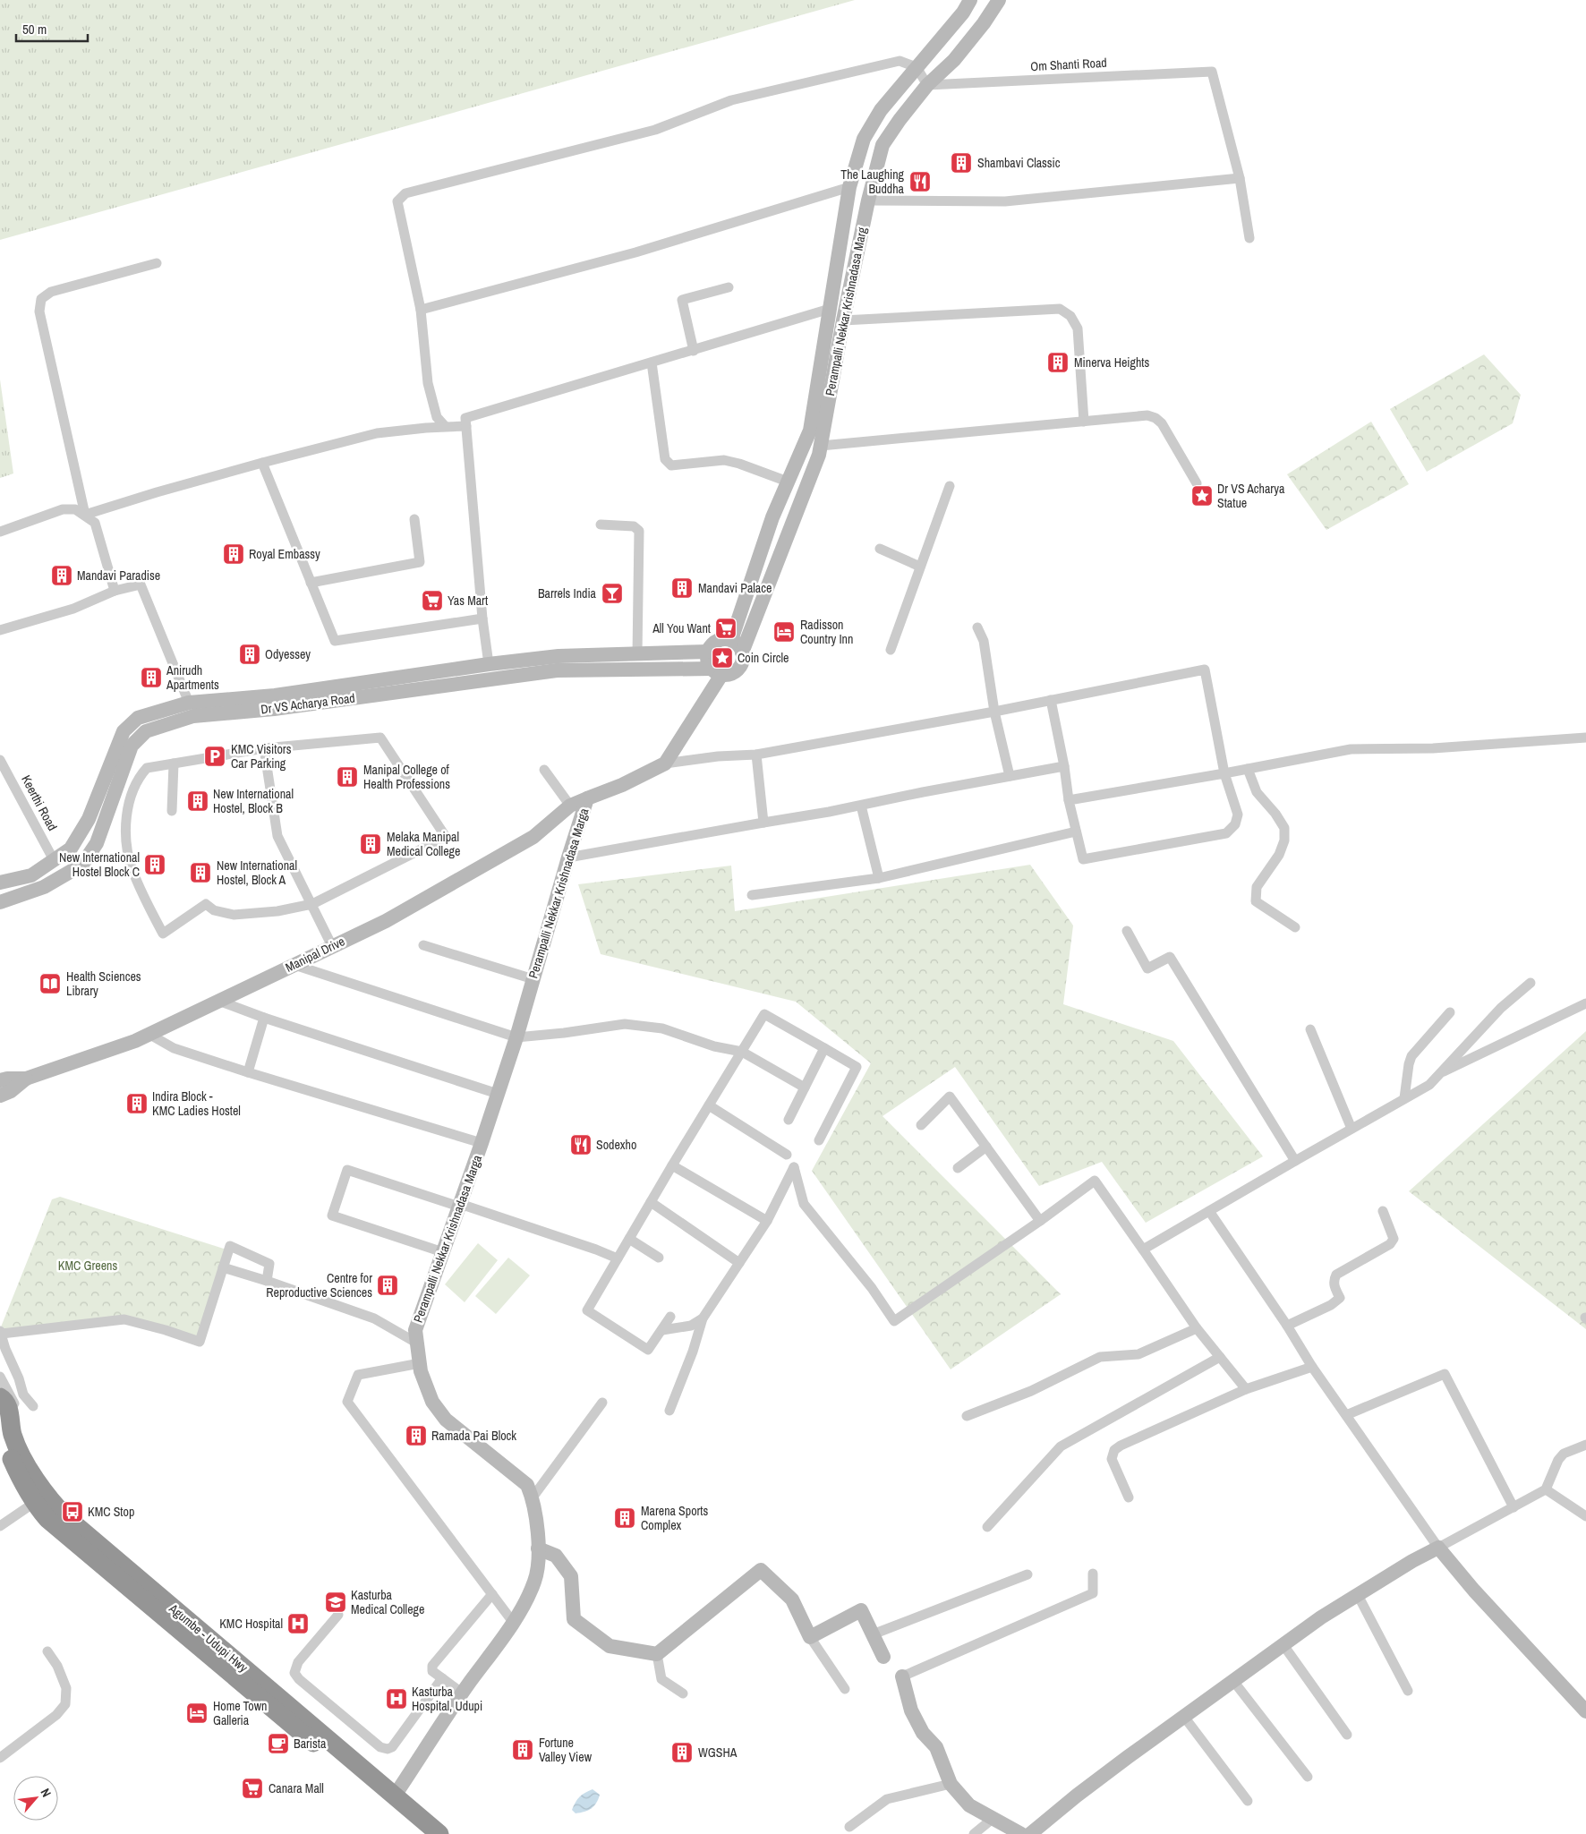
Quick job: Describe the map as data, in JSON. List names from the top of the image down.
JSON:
{
  "streets": {
    "highway": ["Agumbe - Udupi Hwy"],
    "street": [
      "Om Shanti Road",
      "Perampalli Nekkar Krishnadasa Marg",
      "Dr VS Acharya Road",
      "Keerthi Road",
      "Perampalli Nekkar Krishnadasa Marga",
      "Manipal Drive"
    ]
  },
  "crossings": [
    ["Om Shanti Road", "Perampalli Nekkar Krishnadasa Marg"],
    ["Perampalli Nekkar Krishnadasa Marg", "Dr VS Acharya Road"],
    ["Dr VS Acharya Road", "Keerthi Road"],
    ["Perampalli Nekkar Krishnadasa Marga", "Manipal Drive"],
    ["Perampalli Nekkar Krishnadasa Marga", "Agumbe - Udupi Hwy"]
  ],
  "parks": ["KMC Greens"],
  "places": {
    "building": [
      "Shambavi Classic",
      "Minerva Heights",
      "Royal Embassy",
      "Mandavi Paradise",
      "Mandavi Palace",
      "Odyessey",
      "Anirudh Apartments",
      "Manipal College of Health Professions",
      "New International Hostel, Block B",
      "Melaka Manipal Medical College",
      "New International Hostel Block C",
      "New International Hostel, Block A",
      "Indira Block - KMC Ladies Hostel",
      "Centre for Reproductive Sciences",
      "Ramada Pai Block",
      "Marena Sports Complex",
      "Fortune Valley View",
      "WGSHA"
    ],
    "restaurant": ["The Laughing Buddha", "Sodexho"],
    "place": ["Dr VS Acharya Statue", "Coin Circle"],
    "bar": ["Barrels India"],
    "supermarket": ["Yas Mart", "All You Want", "Canara Mall"],
    "hotel": ["Radisson Country Inn", "Home Town Galleria"],
    "parking": ["KMC Visitors Car Parking"],
    "library": ["Health Sciences Library"],
    "bus stop": ["KMC Stop"],
    "school or university": ["Kasturba Medical College"],
    "hospital": ["KMC Hospital", "Kasturba Hospital, Udupi"],
    "cafe": ["Barista"]
  },
  "scale_bar": "50 m",
  "north": "top right"
}
